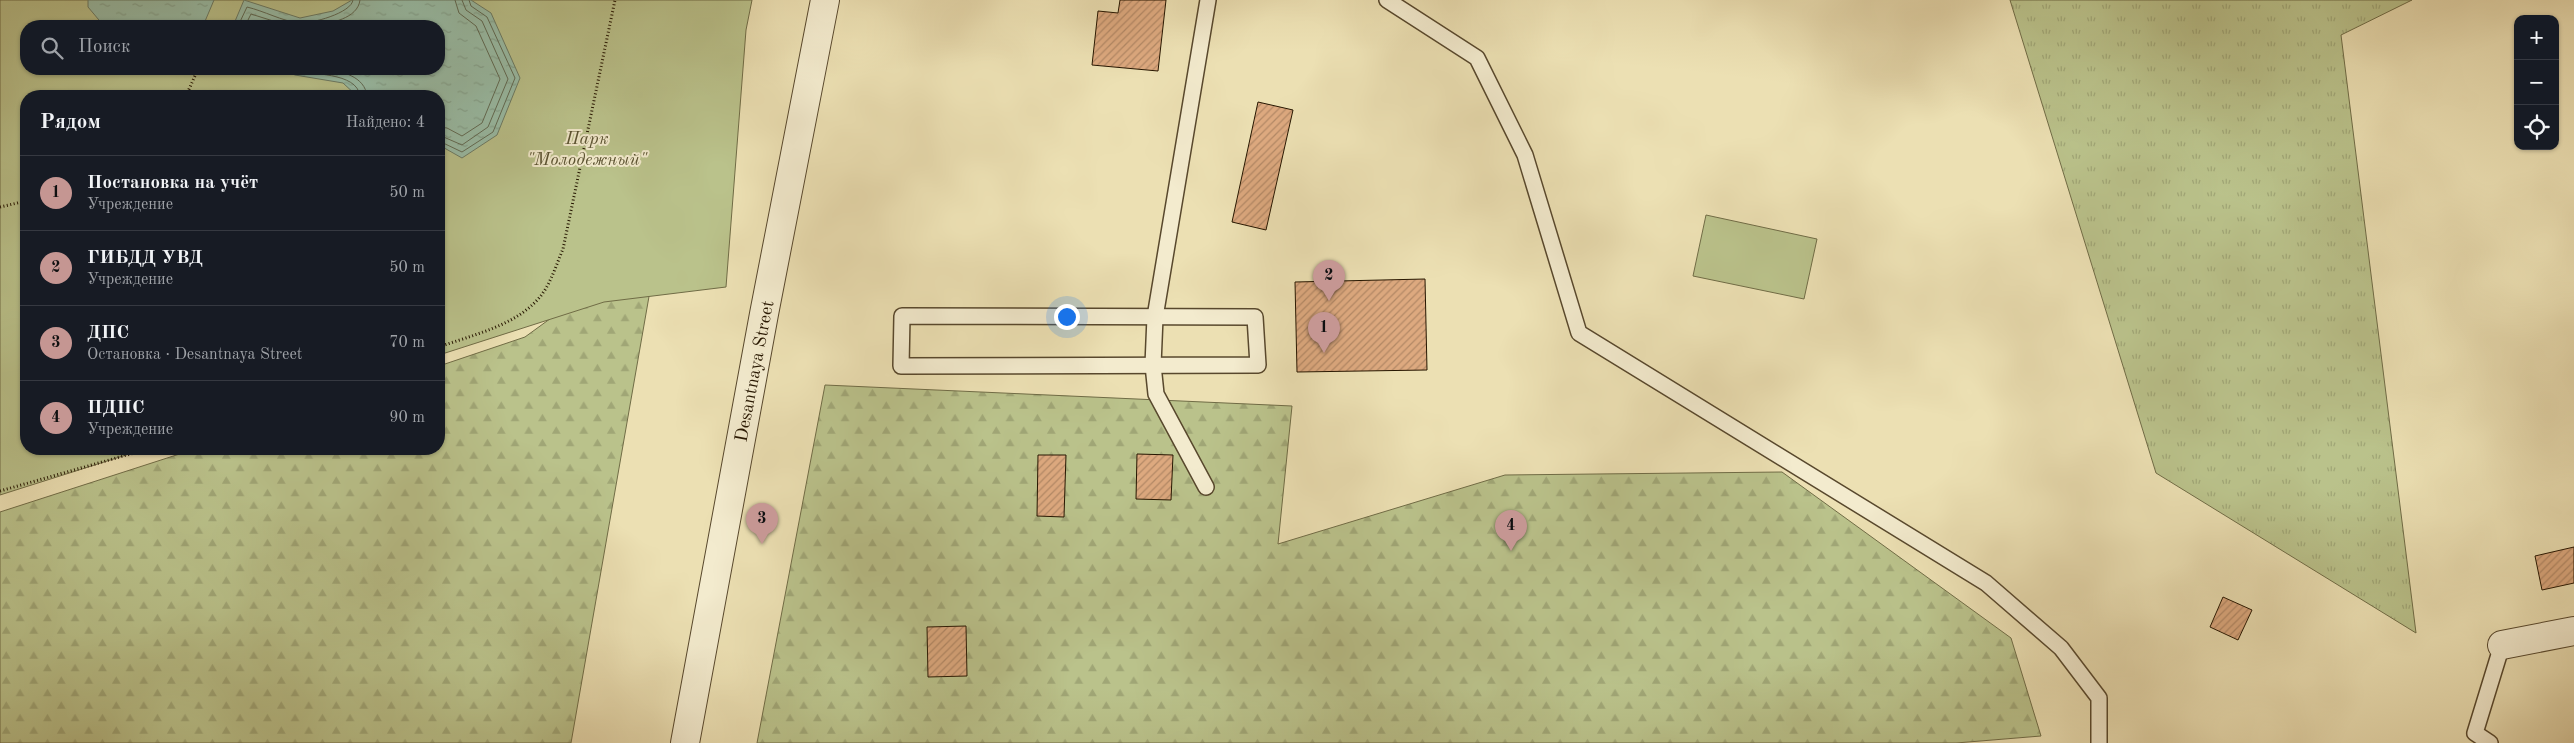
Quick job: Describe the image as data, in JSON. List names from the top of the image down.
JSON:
{
  "streets": {
    "street": ["Desantnaya Street"]
  },
  "parks": ["Парк \"Молодежный\""],
  "page": {
    "map_buttons": ["+", "−"],
    "search": "Поиск",
    "heading": ["Рядом", "Найдено: 4"],
    "list": [
      {
        "mark": "1",
        "name": "Постановка на учёт",
        "note": "Учреждение",
        "value": "50 m"
      },
      {
        "mark": "2",
        "name": "ГИБДД УВД",
        "note": "Учреждение",
        "value": "50 m"
      },
      {
        "mark": "3",
        "name": "ДПС",
        "note": "Остановка · Desantnaya Street",
        "value": "70 m"
      },
      {
        "mark": "4",
        "name": "ПДПС",
        "note": "Учреждение",
        "value": "90 m"
      }
    ],
    "pins": [
      "2",
      "1",
      "3",
      "4"
    ]
  }
}
